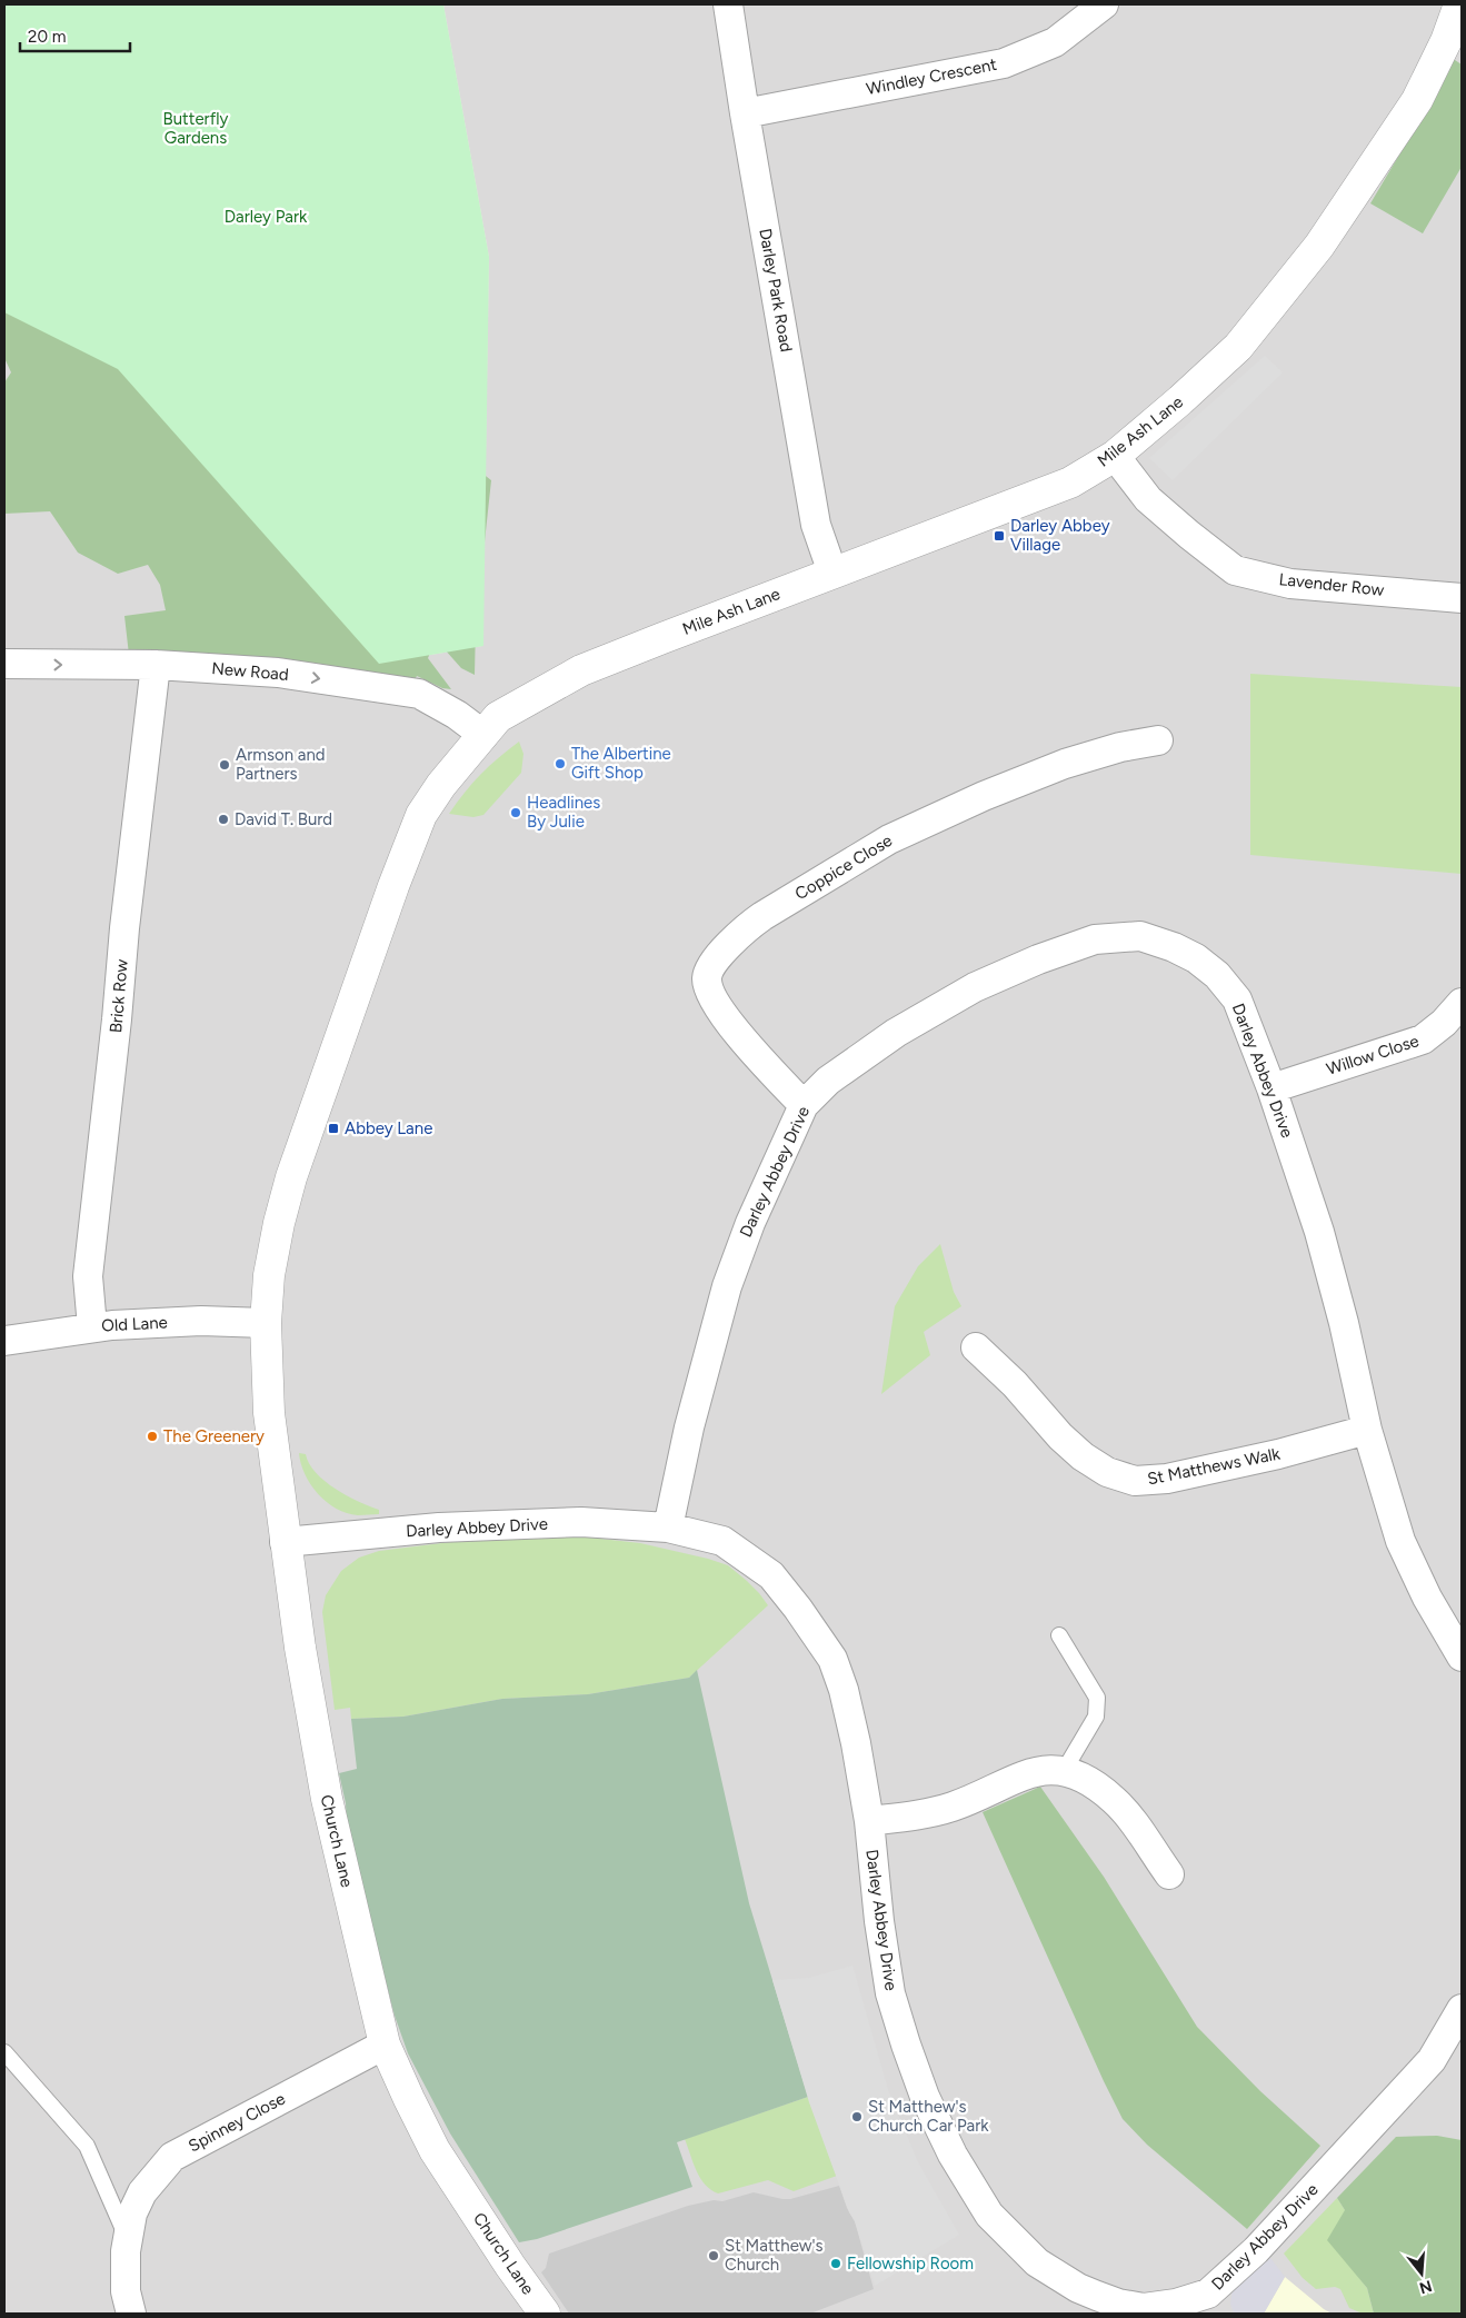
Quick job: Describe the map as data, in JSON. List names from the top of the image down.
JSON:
{
  "streets": {
    "street": [
      "Windley Crescent",
      "Darley Park Road",
      "Mile Ash Lane",
      "Lavender Row",
      "New Road",
      "Coppice Close",
      "Brick Row",
      "Willow Close",
      "Darley Abbey Drive",
      "Old Lane",
      "St Matthews Walk",
      "Church Lane",
      "Spinney Close"
    ]
  },
  "crossings": [
    ["Windley Crescent", "Darley Park Road"],
    ["Darley Park Road", "Mile Ash Lane"],
    ["Mile Ash Lane", "Lavender Row"],
    ["Mile Ash Lane", "New Road"],
    ["New Road", "Brick Row"],
    ["Coppice Close", "Darley Abbey Drive"],
    ["Brick Row", "Old Lane"],
    ["Willow Close", "Darley Abbey Drive"],
    ["Darley Abbey Drive", "St Matthews Walk"],
    ["Darley Abbey Drive", "Church Lane"],
    ["Old Lane", "Church Lane"],
    ["Church Lane", "Spinney Close"]
  ],
  "one_way": ["New Road"],
  "parks": ["Butterfly Gardens", "Darley Park"],
  "places": {
    "transit": ["Darley Abbey Village", "Abbey Lane"],
    "other": [
      "The Albertine Gift Shop",
      "Armson and Partners",
      "Headlines By Julie",
      "David T. Burd",
      "The Greenery",
      "St Matthew's Church Car Park",
      "St Matthew's Church",
      "Fellowship Room"
    ]
  },
  "scale_bar": "20 m",
  "north": "bottom"
}
